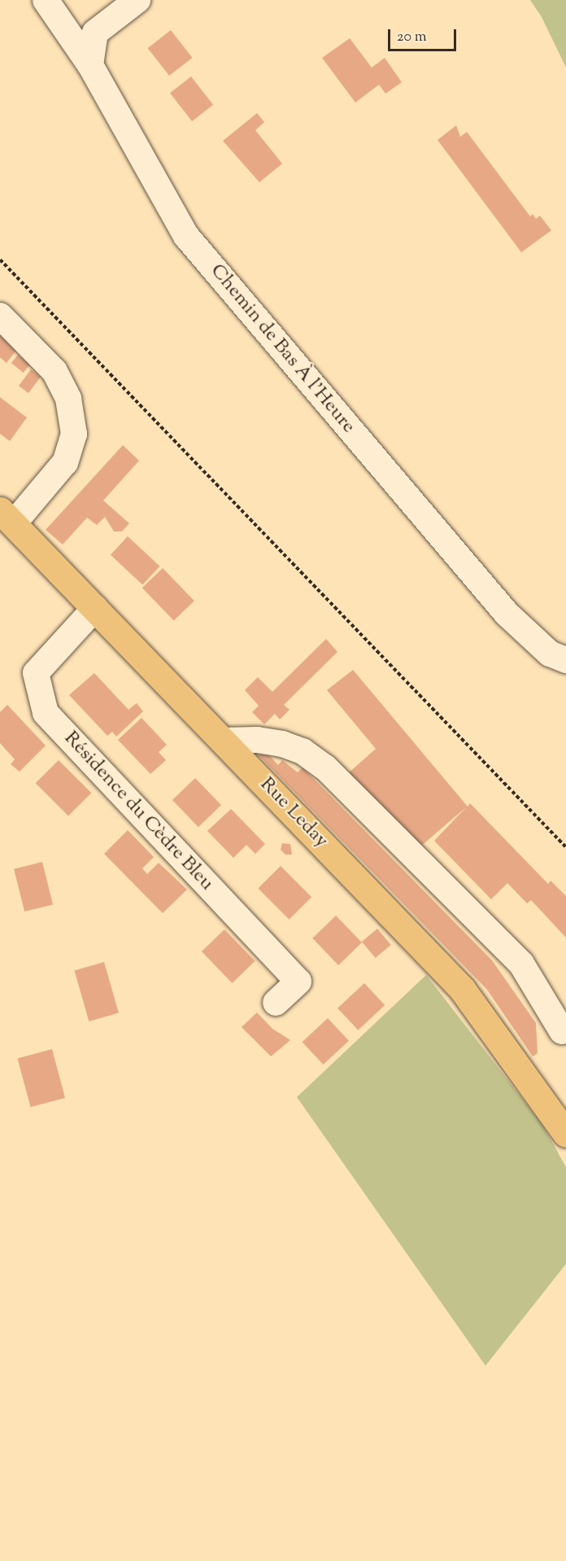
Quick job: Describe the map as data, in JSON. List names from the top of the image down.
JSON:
{
  "streets": {
    "main road": ["Rue Leday"],
    "street": ["Chemin de Bas À l'Heure", "Résidence du Cèdre Bleu"]
  },
  "crossings": [
    ["Résidence du Cèdre Bleu", "Rue Leday"]
  ],
  "scale_bar": "20 m"
}
